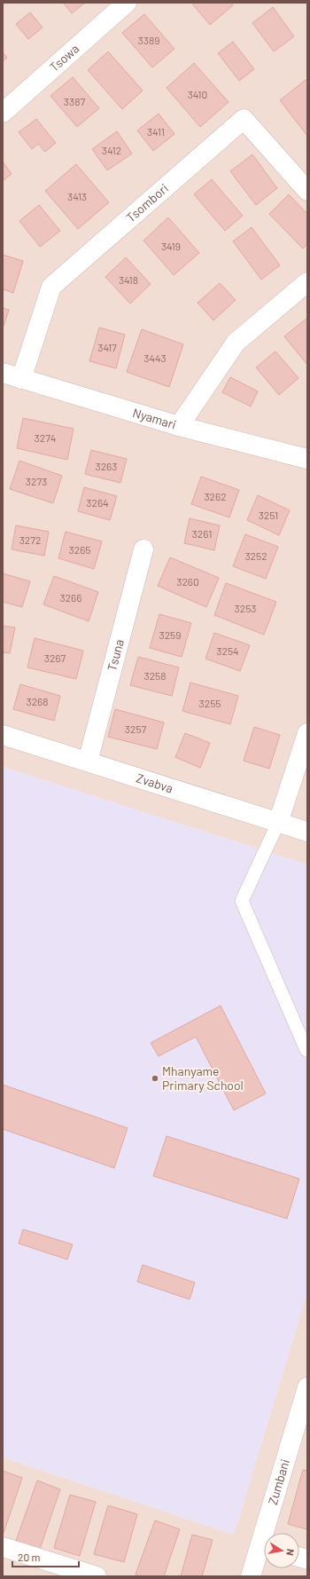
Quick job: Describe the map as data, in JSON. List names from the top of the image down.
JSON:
{
  "streets": {
    "street": [
      "Tsowa",
      "Tsombori",
      "Nyamari",
      "Tsuna",
      "Zvabva",
      "Zumbani"
    ]
  },
  "crossings": [
    ["Tsombori", "Nyamari"],
    ["Tsuna", "Zvabva"]
  ],
  "places": ["Mhanyame Primary School"],
  "house_numbers": [
    "3389",
    "3410",
    "3387",
    "3411",
    "3412",
    "3413",
    "3419",
    "3418",
    "3417",
    "3443",
    "3274",
    "3263",
    "3273",
    "3262",
    "3264",
    "3251",
    "3261",
    "3272",
    "3265",
    "3252",
    "3260",
    "3266",
    "3253",
    "3259",
    "3254",
    "3267",
    "3258",
    "3268",
    "3255",
    "3257"
  ],
  "scale_bar": "20 m",
  "north": "right"
}
